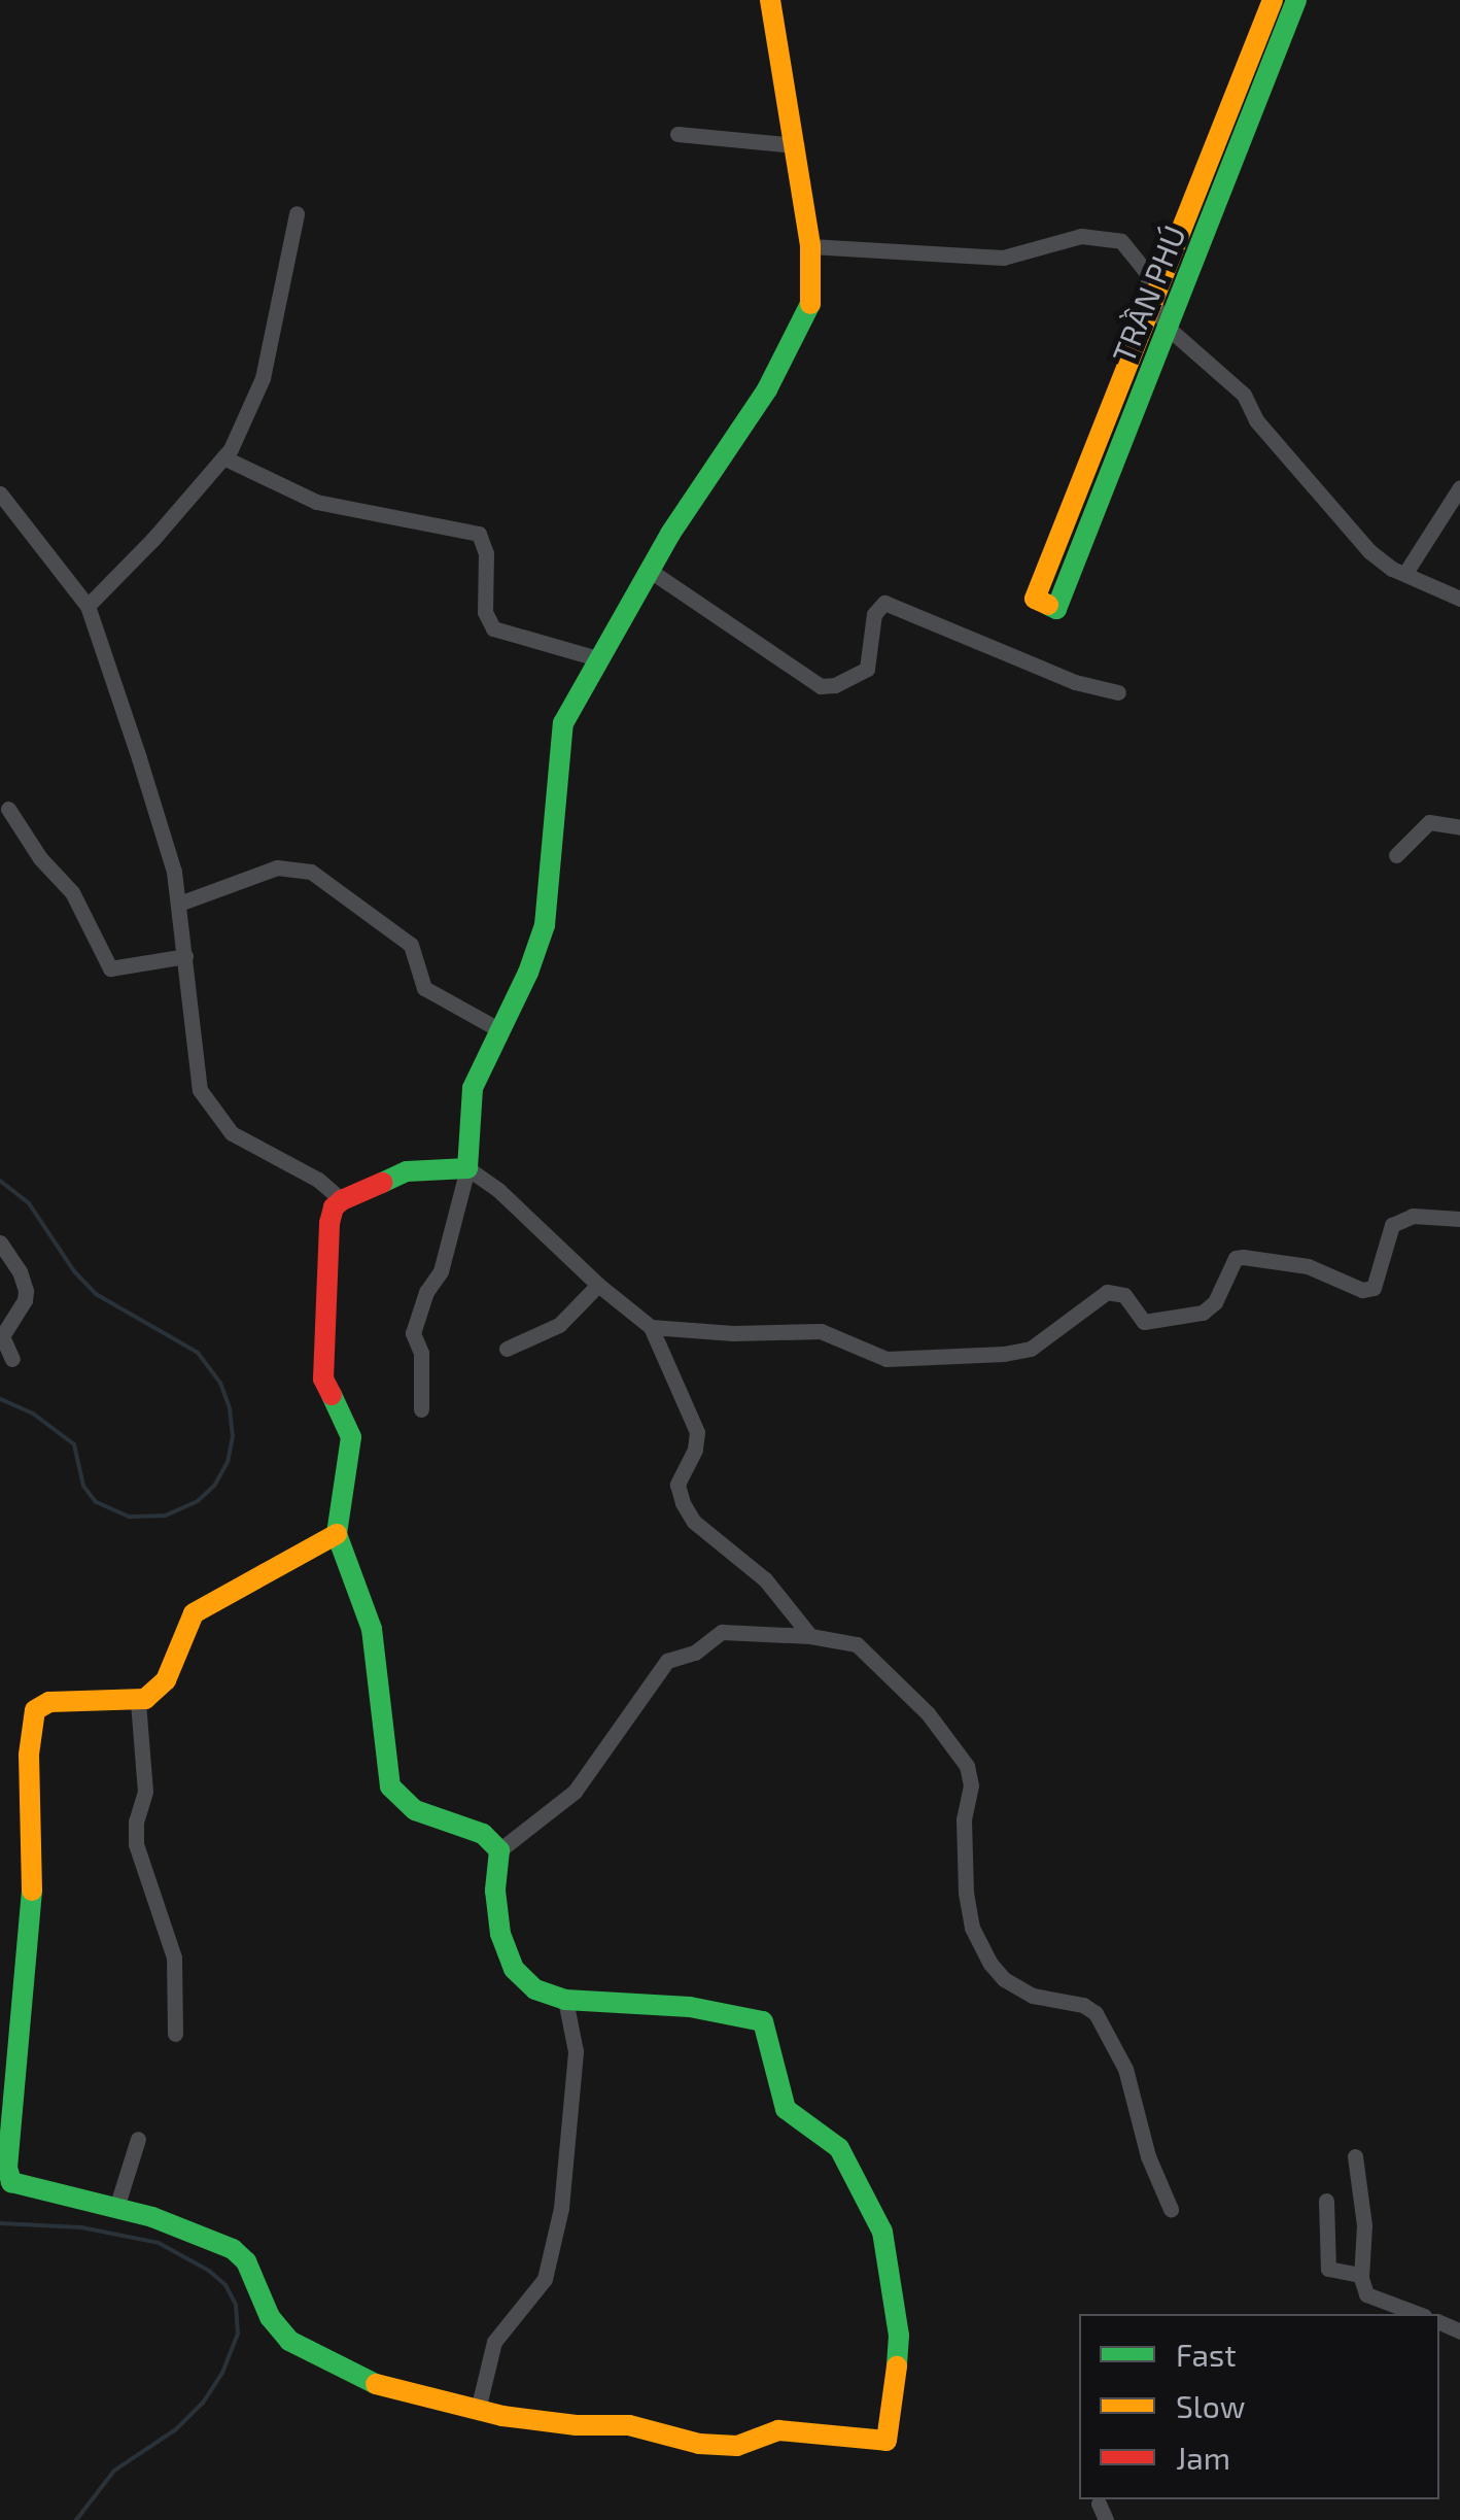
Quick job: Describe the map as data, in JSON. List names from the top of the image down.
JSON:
{
  "streets": {
    "street": ["TRẦN PHÚ"]
  },
  "legend": ["Fast", "Slow", "Jam"]
}
